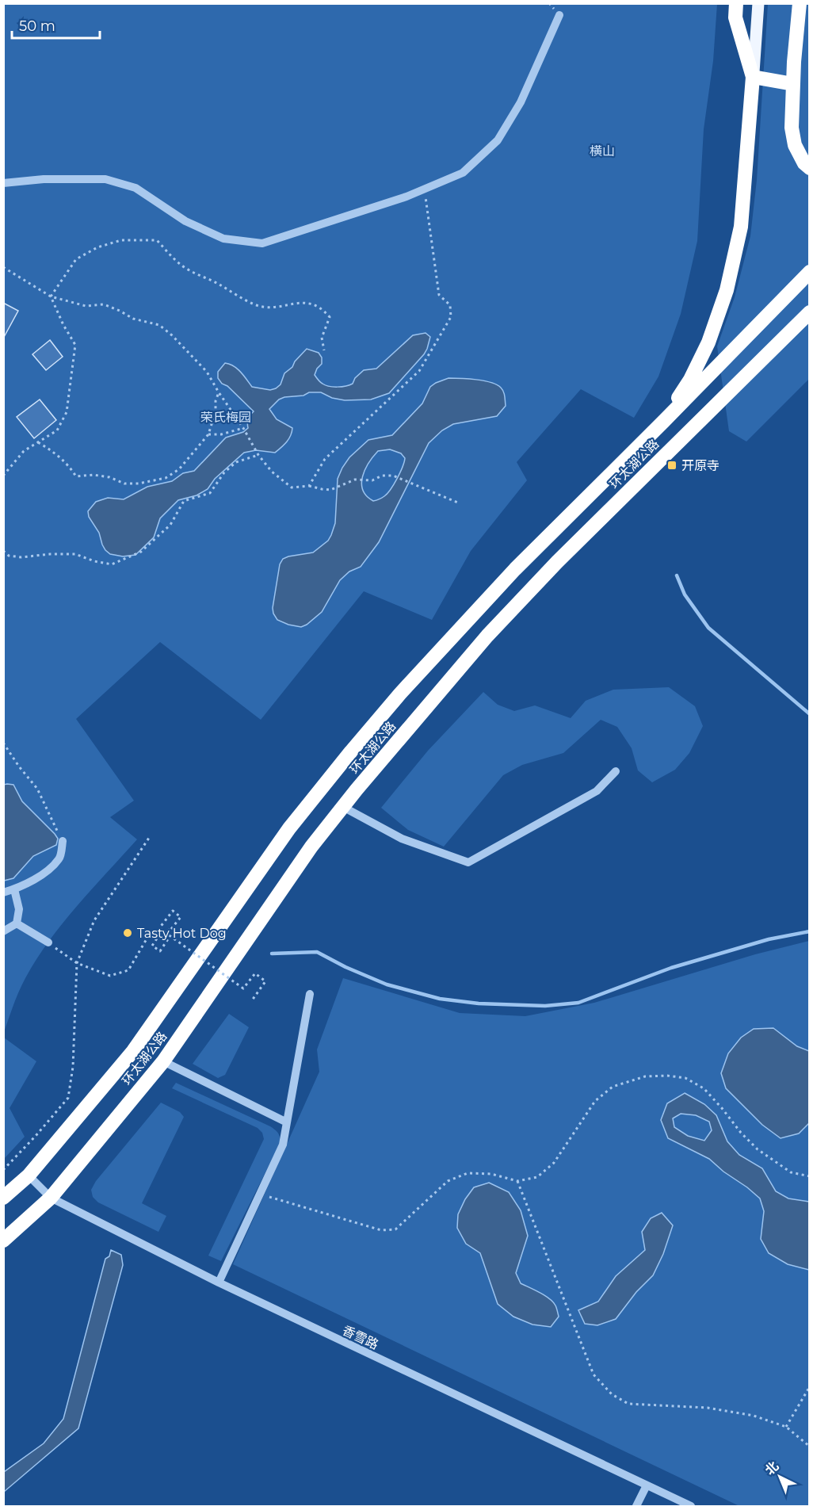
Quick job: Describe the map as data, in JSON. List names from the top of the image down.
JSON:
{
  "streets": {
    "highway": ["环太湖公路"],
    "street": ["香雪路"]
  },
  "crossings": [
    ["环太湖公路", "香雪路"]
  ],
  "parks": ["横山", "荣氏梅园"],
  "places": {
    "transit": ["开原寺"],
    "other": ["Tasty Hot Dog"]
  },
  "scale_bar": "50 m",
  "north": "top left"
}
